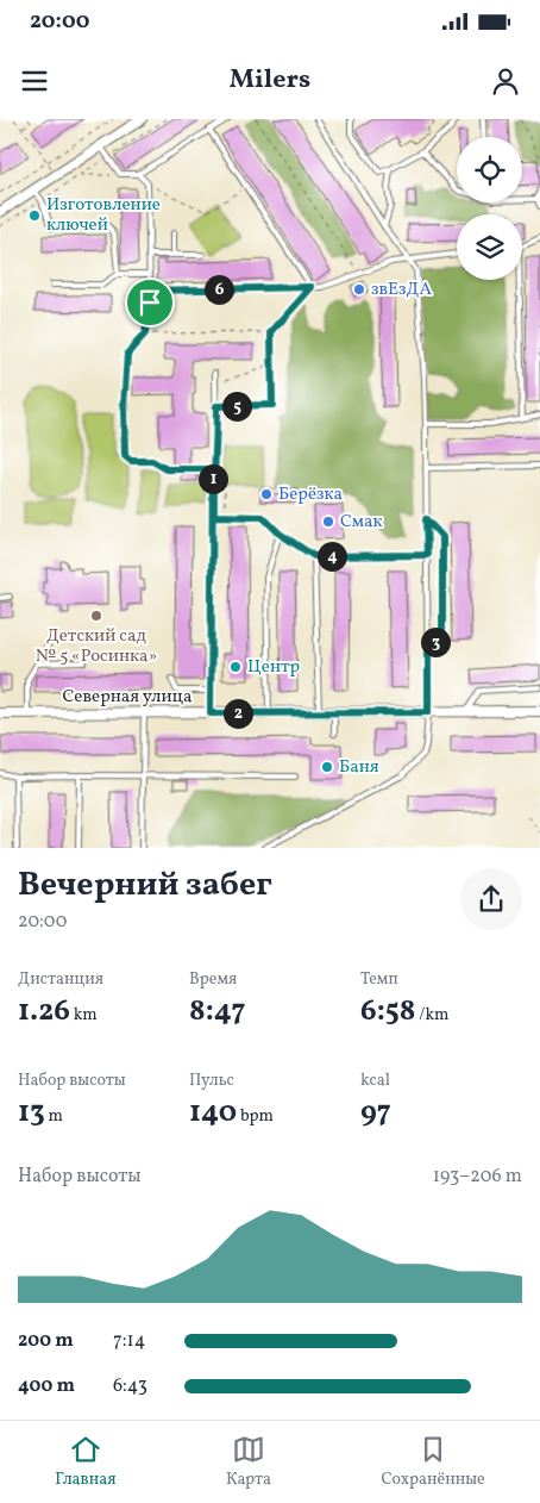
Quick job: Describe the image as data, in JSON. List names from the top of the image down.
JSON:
{
  "streets": {
    "street": ["Северная улица"]
  },
  "places": [
    "Изготовление ключей",
    "звЕзДА",
    "Берёзка",
    "Смак",
    "Детский сад № 5 «Росинка»",
    "Центр",
    "Баня"
  ],
  "page": {
    "status": "20:00",
    "header": "Milers",
    "pins": [
      "6",
      "5",
      "1",
      "4",
      "3",
      "2"
    ],
    "heading": ["Вечерний забег", "20:00"],
    "stats": [
      ["Дистанция", "1.26 km"],
      ["Время", "8:47"],
      ["Темп", "6:58 /km"],
      ["Набор высоты", "13 m"],
      ["Пульс", "140 bpm"],
      ["kcal", "97"]
    ],
    "chart": ["Набор высоты", "193–206 m"],
    "list": [
      {
        "name": "200 m",
        "note": "7:14"
      },
      {
        "name": "400 m",
        "note": "6:43"
      }
    ],
    "tabs": ["Главная", "Карта", "Сохранённые"]
  }
}
